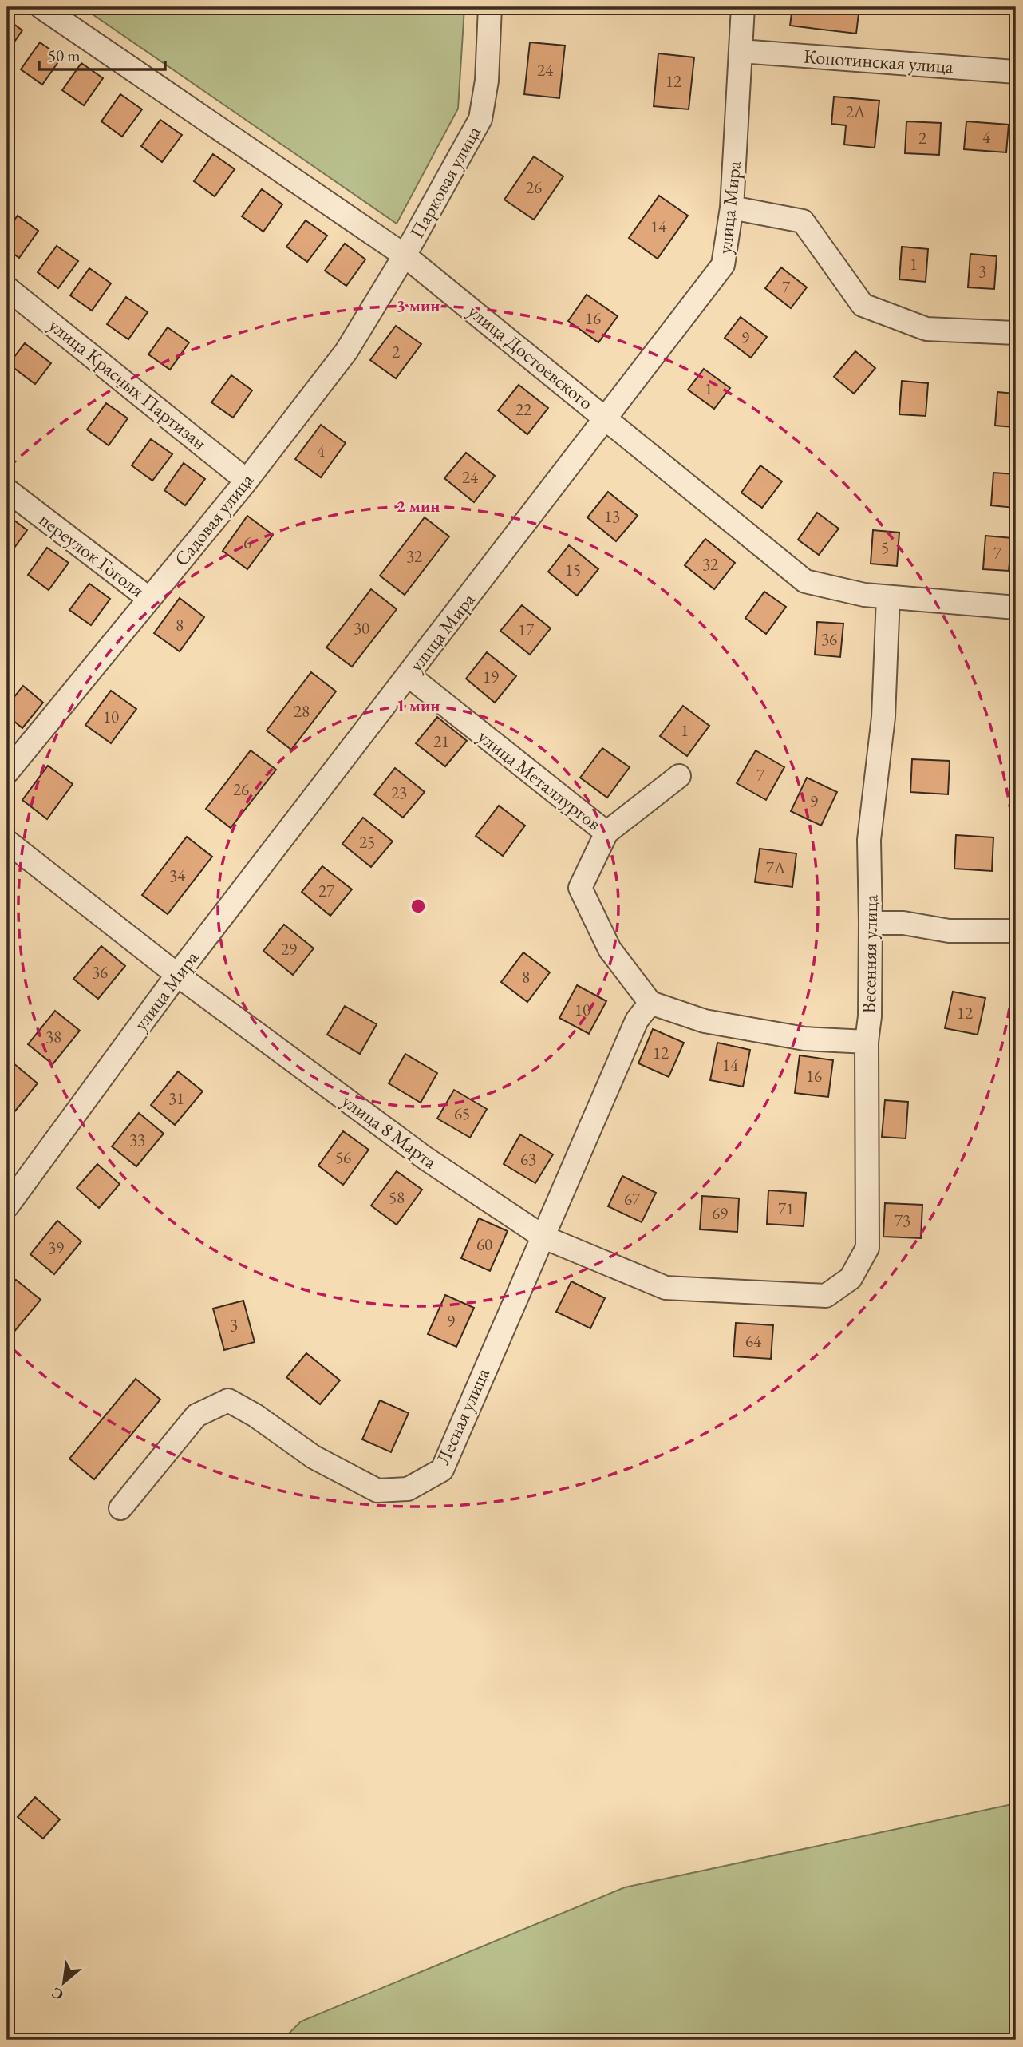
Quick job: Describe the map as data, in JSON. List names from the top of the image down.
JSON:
{
  "streets": {
    "street": [
      "Копотинская улица",
      "Парковая улица",
      "улица Мира",
      "улица Достоевского",
      "улица Красных Партизан",
      "Садовая улица",
      "переулок Гоголя",
      "улица Металлургов",
      "Весенняя улица",
      "улица 8 Марта",
      "Лесная улица"
    ]
  },
  "crossings": [
    ["Копотинская улица", "улица Мира"],
    ["Парковая улица", "улица Достоевского"],
    ["Парковая улица", "Садовая улица"],
    ["улица Мира", "улица Достоевского"],
    ["улица Мира", "улица Металлургов"],
    ["улица Мира", "улица 8 Марта"],
    ["улица Достоевского", "Садовая улица"],
    ["улица Достоевского", "Весенняя улица"],
    ["улица Красных Партизан", "Садовая улица"],
    ["Садовая улица", "переулок Гоголя"],
    ["улица Металлургов", "Лесная улица"],
    ["Весенняя улица", "улица 8 Марта"],
    ["улица 8 Марта", "Лесная улица"]
  ],
  "house_numbers": [
    "24",
    "12",
    "2А",
    "4",
    "2",
    "26",
    "14",
    "1",
    "3",
    "7",
    "16",
    "9",
    "2",
    "1",
    "22",
    "4",
    "24",
    "13",
    "6",
    "5",
    "7",
    "32",
    "32",
    "15",
    "8",
    "30",
    "17",
    "36",
    "19",
    "28",
    "10",
    "1",
    "21",
    "7",
    "26",
    "23",
    "9",
    "25",
    "7А",
    "34",
    "27",
    "29",
    "36",
    "8",
    "10",
    "12",
    "38",
    "12",
    "14",
    "16",
    "31",
    "65",
    "33",
    "56",
    "63",
    "58",
    "67",
    "71",
    "69",
    "73",
    "60",
    "39",
    "9",
    "3",
    "64"
  ],
  "scale_bar": "50 m",
  "north": "bottom left",
  "rings": ["3 мин", "2 мин", "1 мин"]
}
